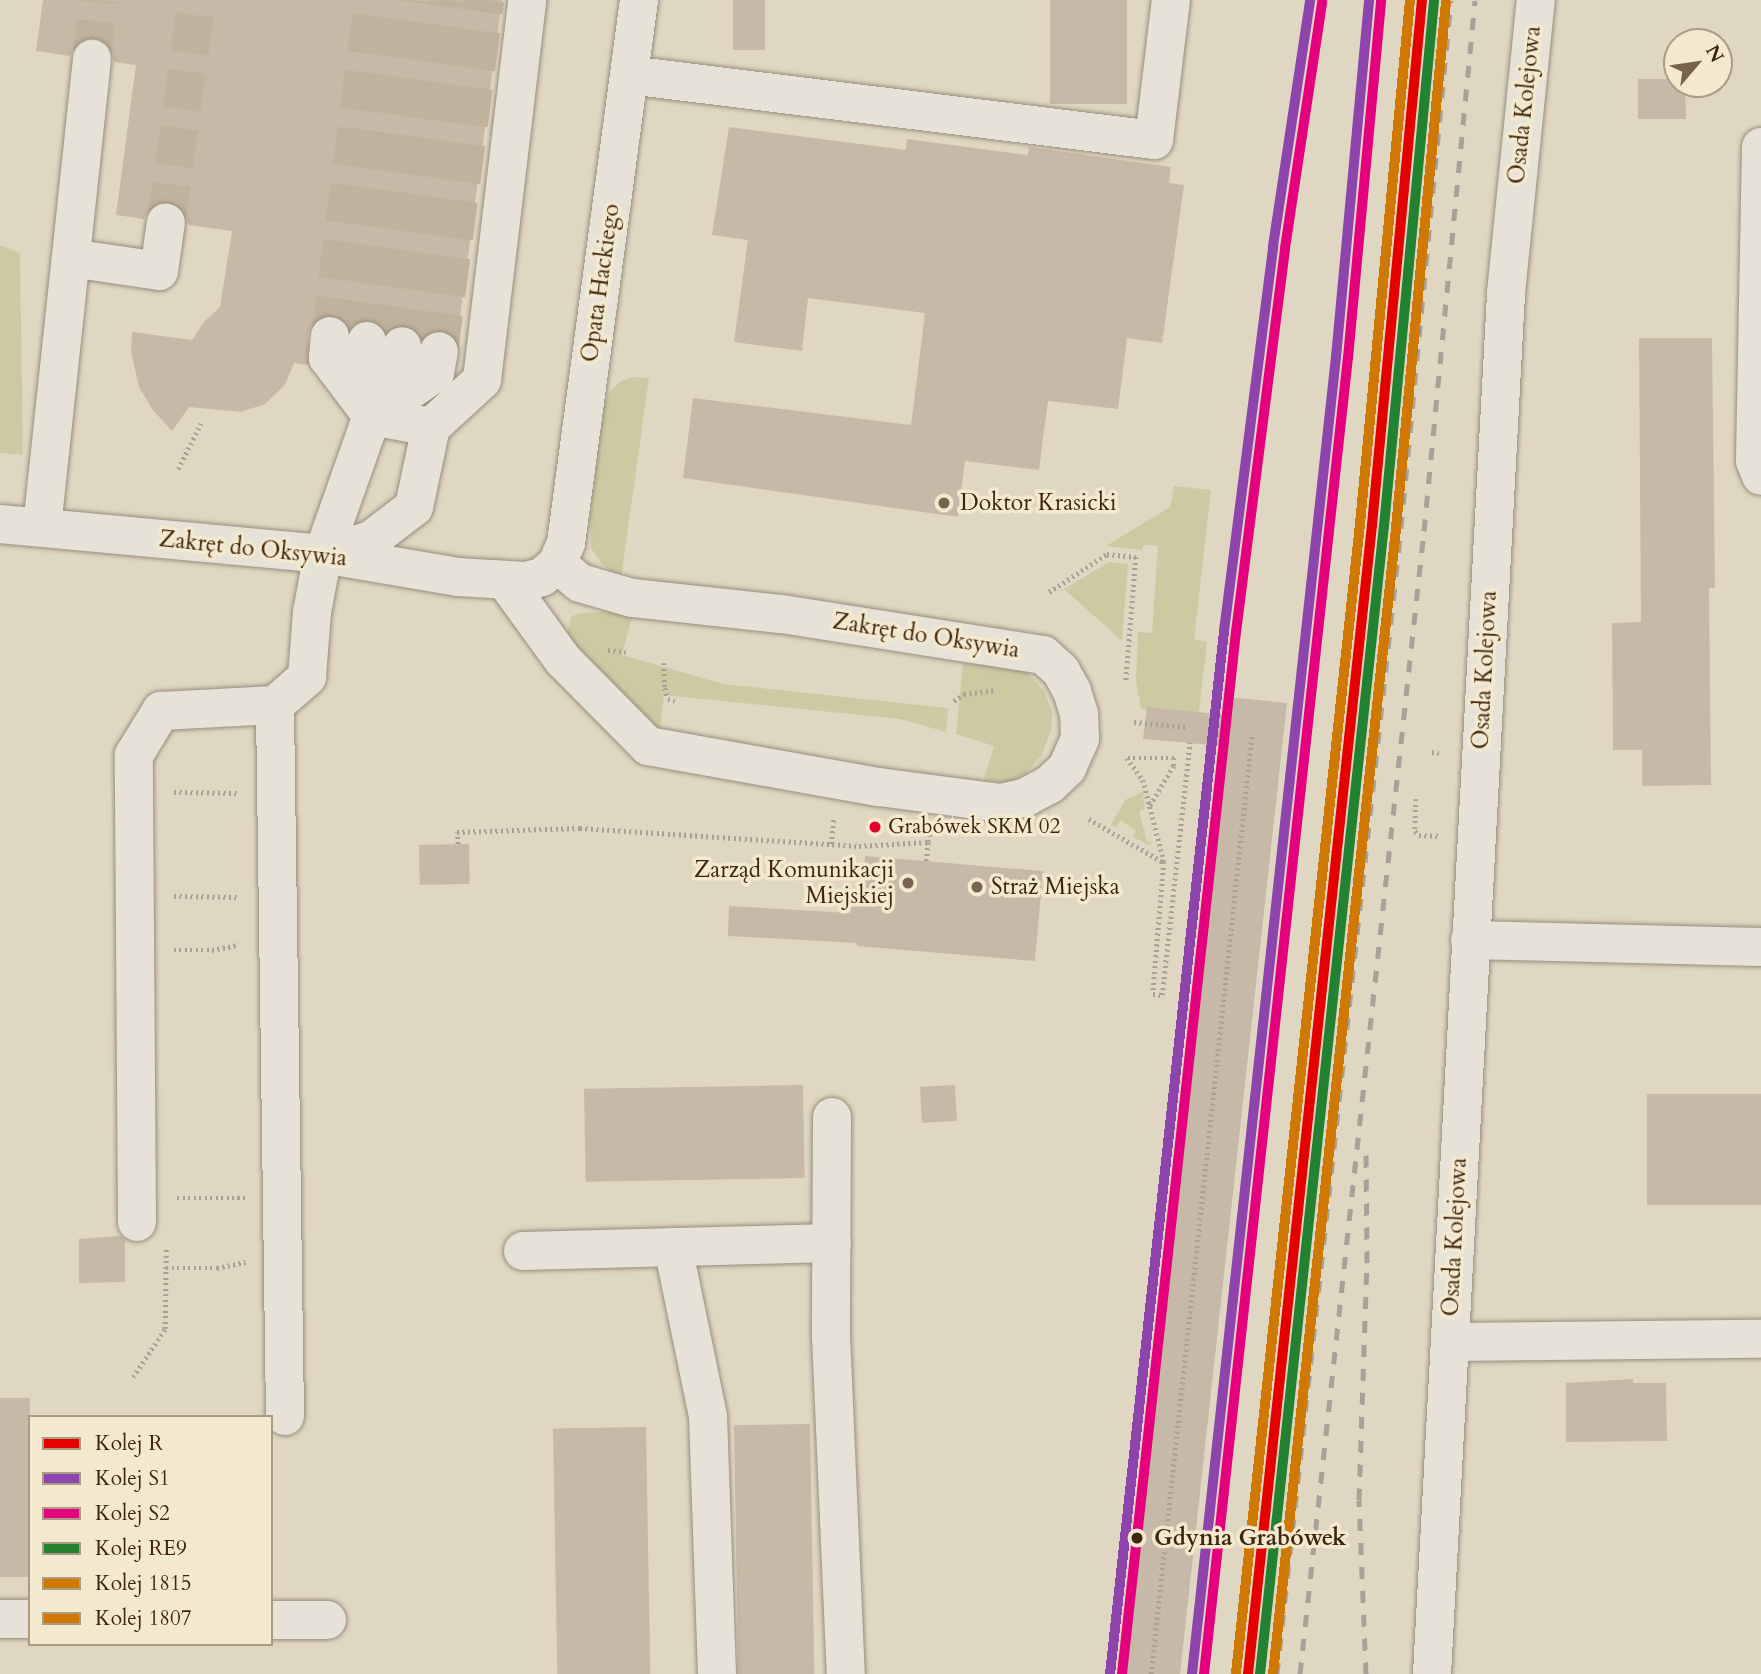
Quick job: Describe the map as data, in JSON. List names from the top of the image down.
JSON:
{
  "streets": {
    "street": ["Osada Kolejowa", "Opata Hackiego", "Zakręt do Oksywia"]
  },
  "crossings": [
    ["Opata Hackiego", "Zakręt do Oksywia"]
  ],
  "places": [
    "Doktor Krasicki",
    "Grabówek SKM 02",
    "Zarząd Komunikacji Miejskiej",
    "Straż Miejska",
    "Gdynia Grabówek"
  ],
  "lines": [
    "rail line R",
    "rail line S1",
    "rail line 1815",
    "rail line S2",
    "rail line RE9",
    "rail line 1807"
  ],
  "legend": [
    "Kolej R",
    "Kolej S1",
    "Kolej S2",
    "Kolej RE9",
    "Kolej 1815",
    "Kolej 1807"
  ],
  "north": "top right"
}
